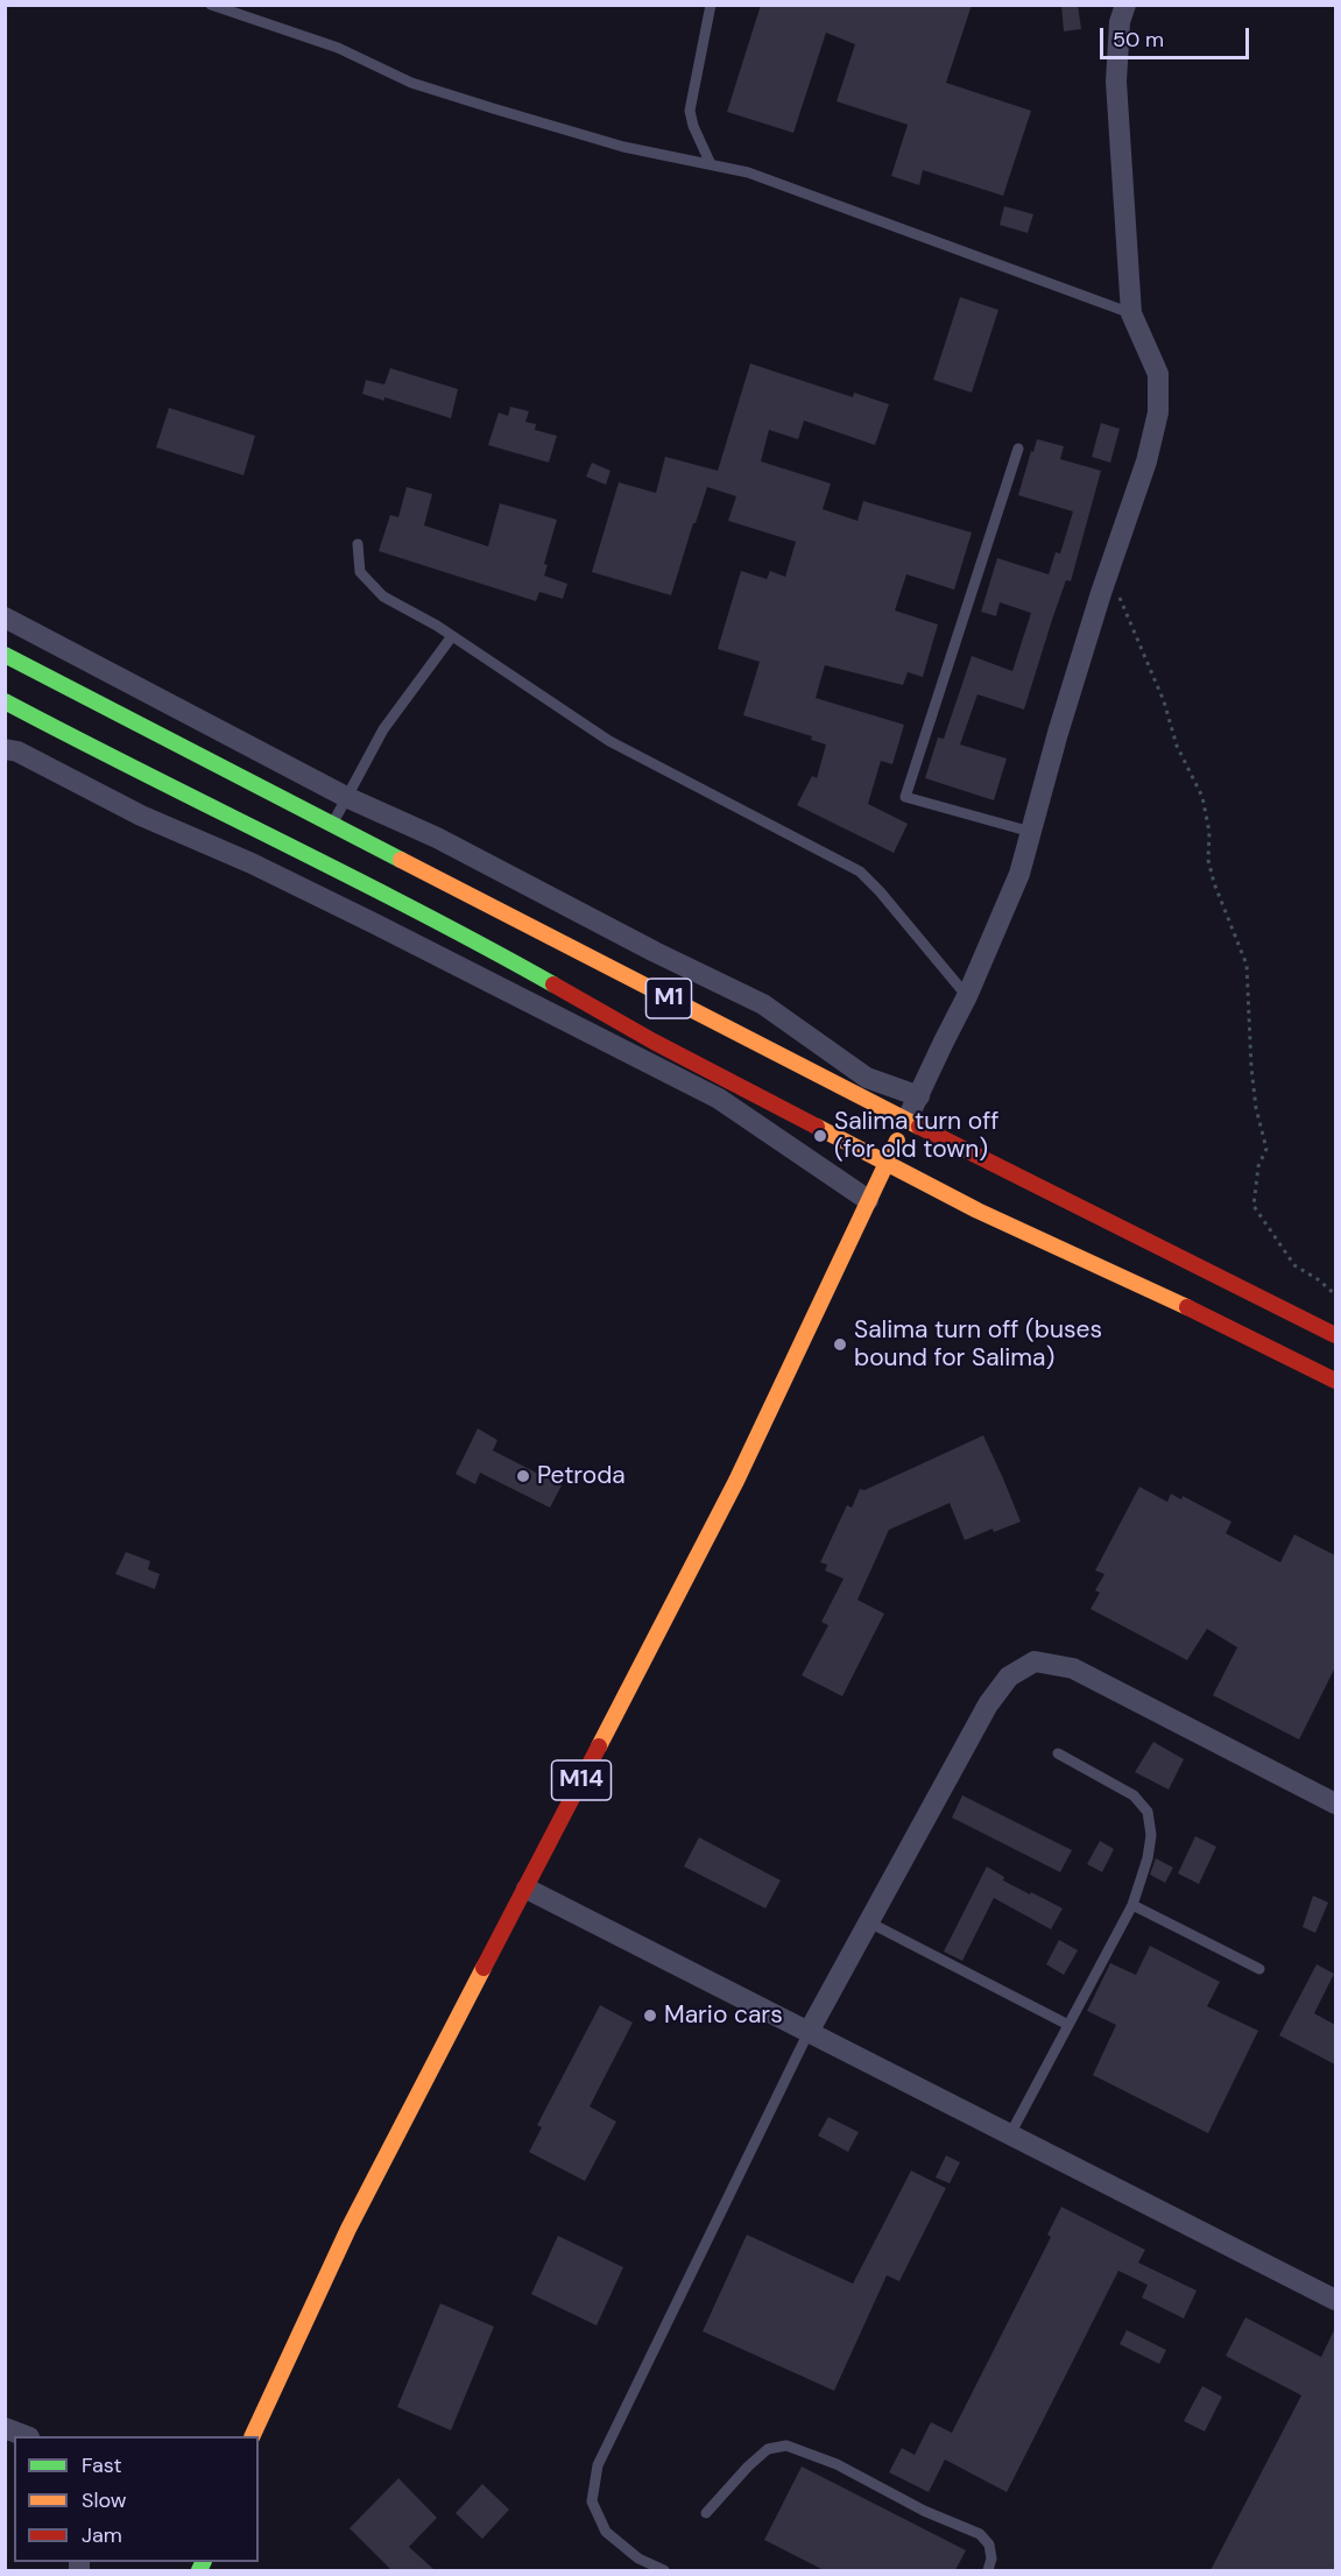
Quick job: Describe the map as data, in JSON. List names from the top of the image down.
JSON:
{
  "streets": {
    "highway": ["M1", "M14"]
  },
  "crossings": [
    ["M1", "M14"]
  ],
  "places": [
    "Salima turn off (for old town)",
    "Salima turn off (buses bound for Salima)",
    "Petroda",
    "Mario cars"
  ],
  "legend": ["Fast", "Slow", "Jam"],
  "scale_bar": "50 m"
}
